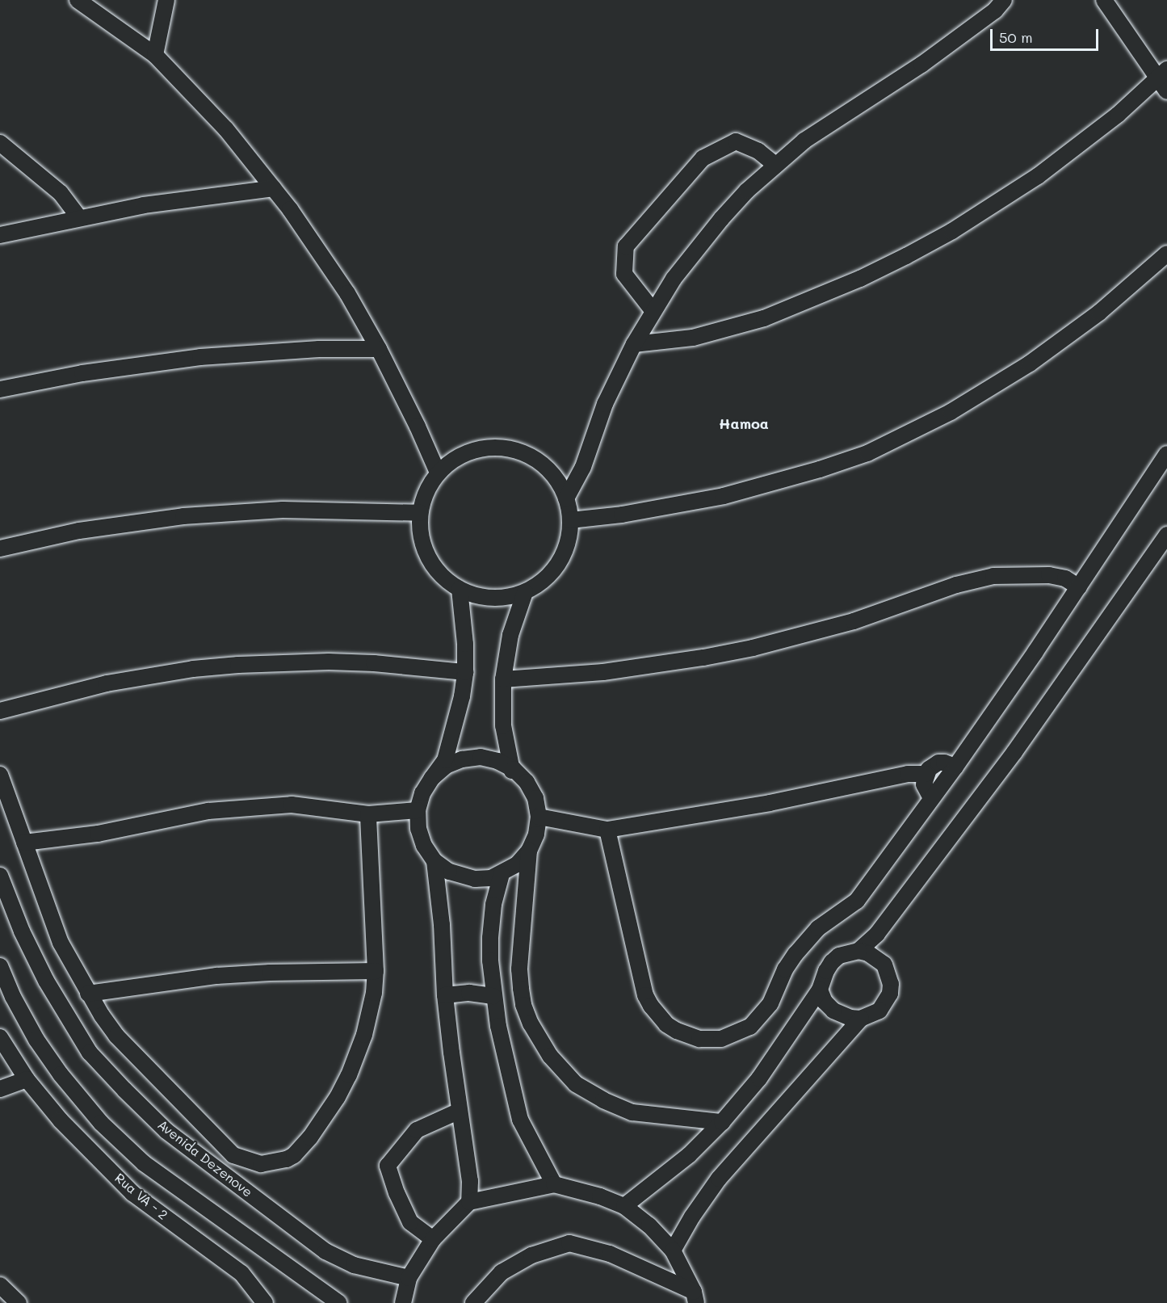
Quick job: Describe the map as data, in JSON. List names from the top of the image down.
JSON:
{
  "streets": {
    "street": ["Avenida Dezenove", "Rua VA - 2"]
  },
  "districts": ["Hamoa"],
  "scale_bar": "50 m"
}
